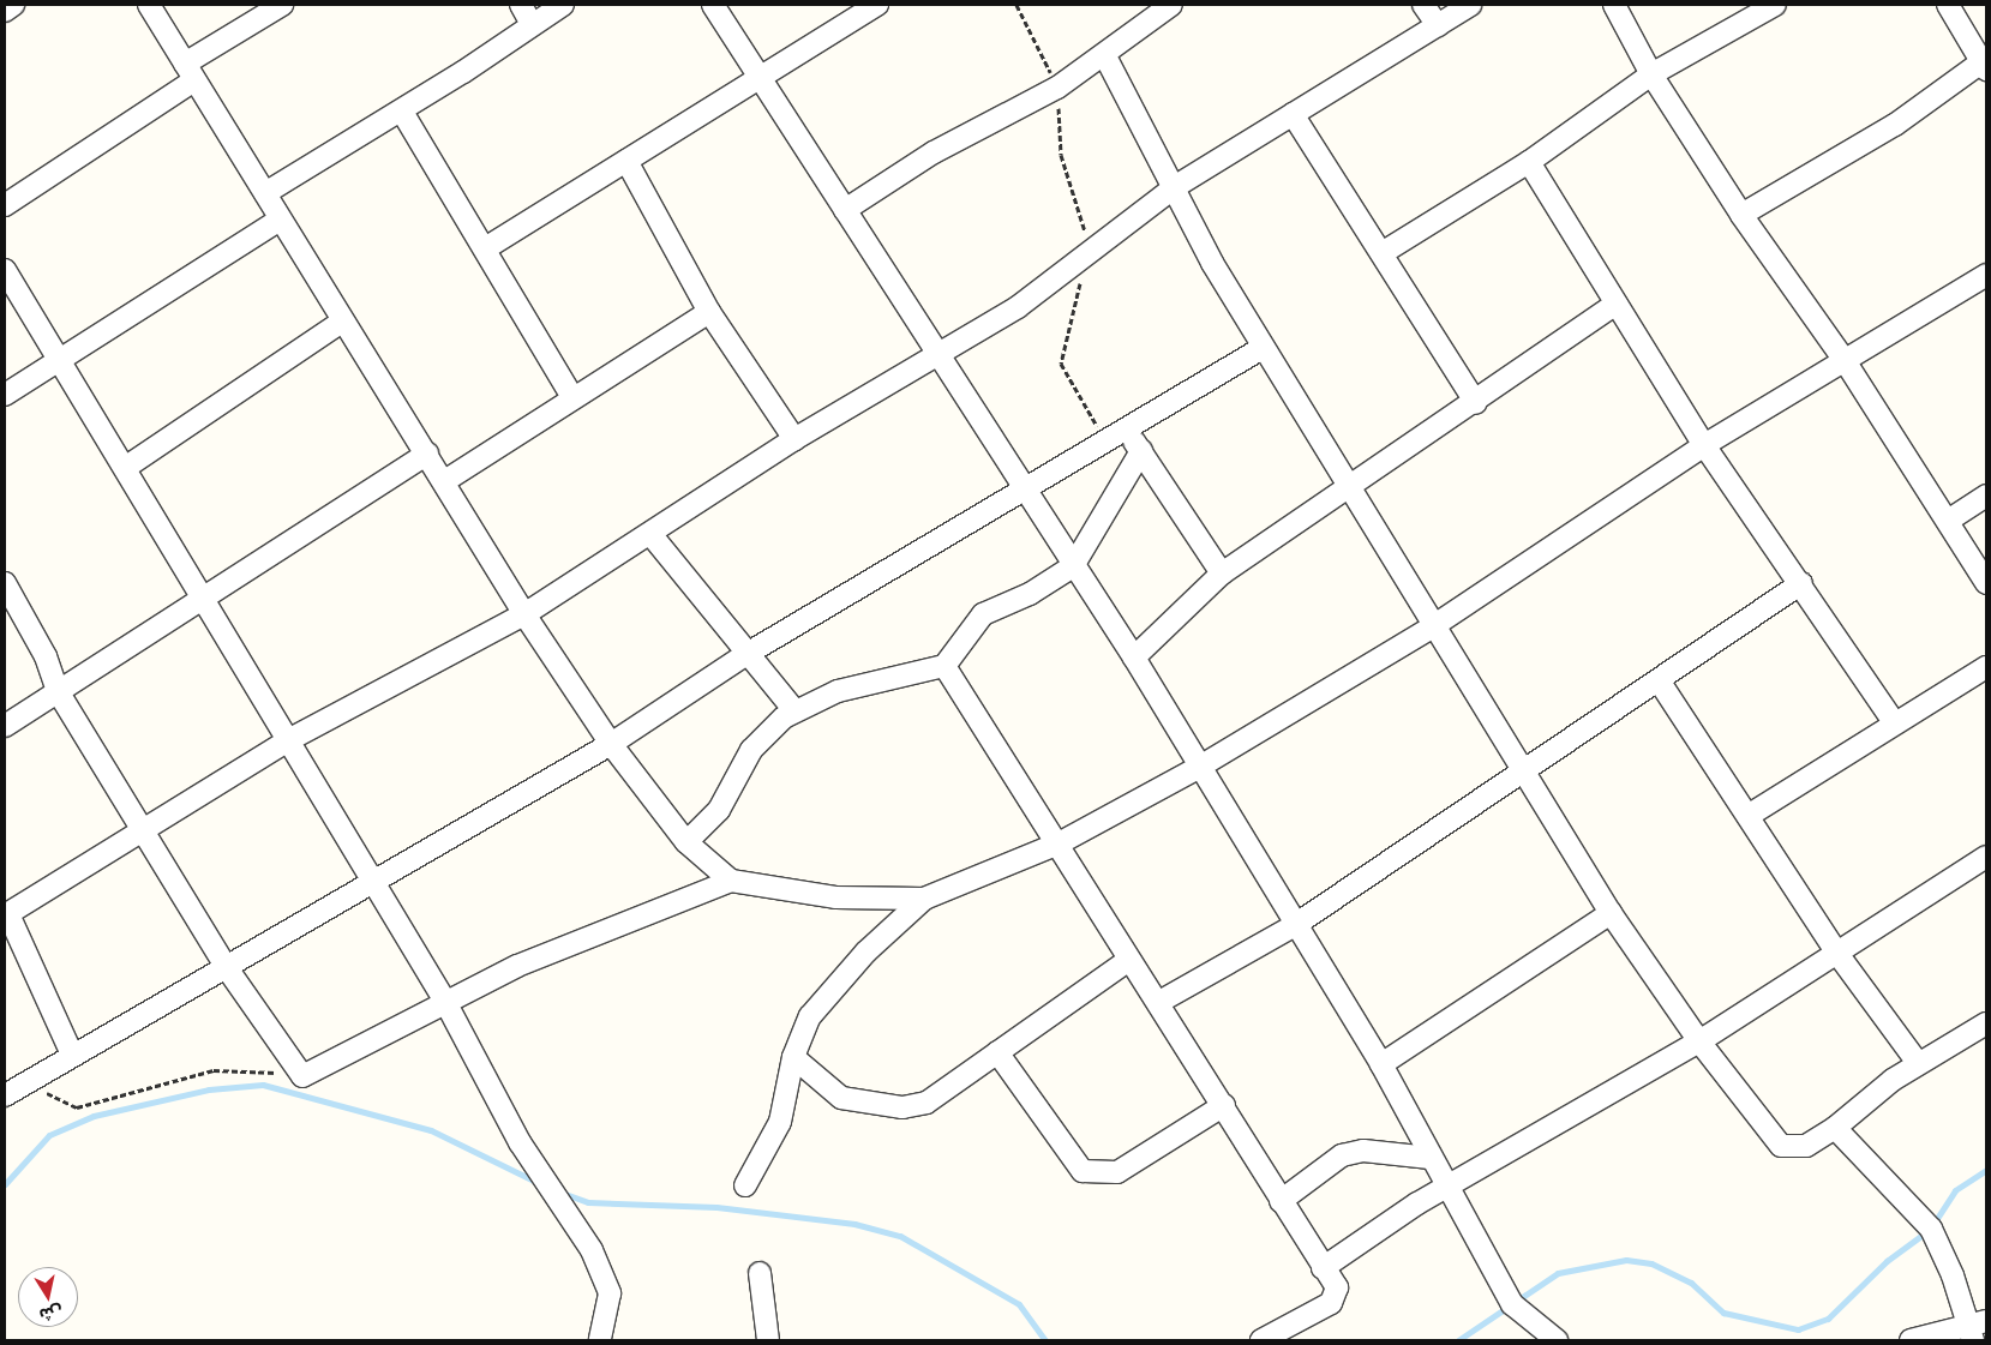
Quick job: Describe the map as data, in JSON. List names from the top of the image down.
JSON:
{
  "north": "bottom"
}
